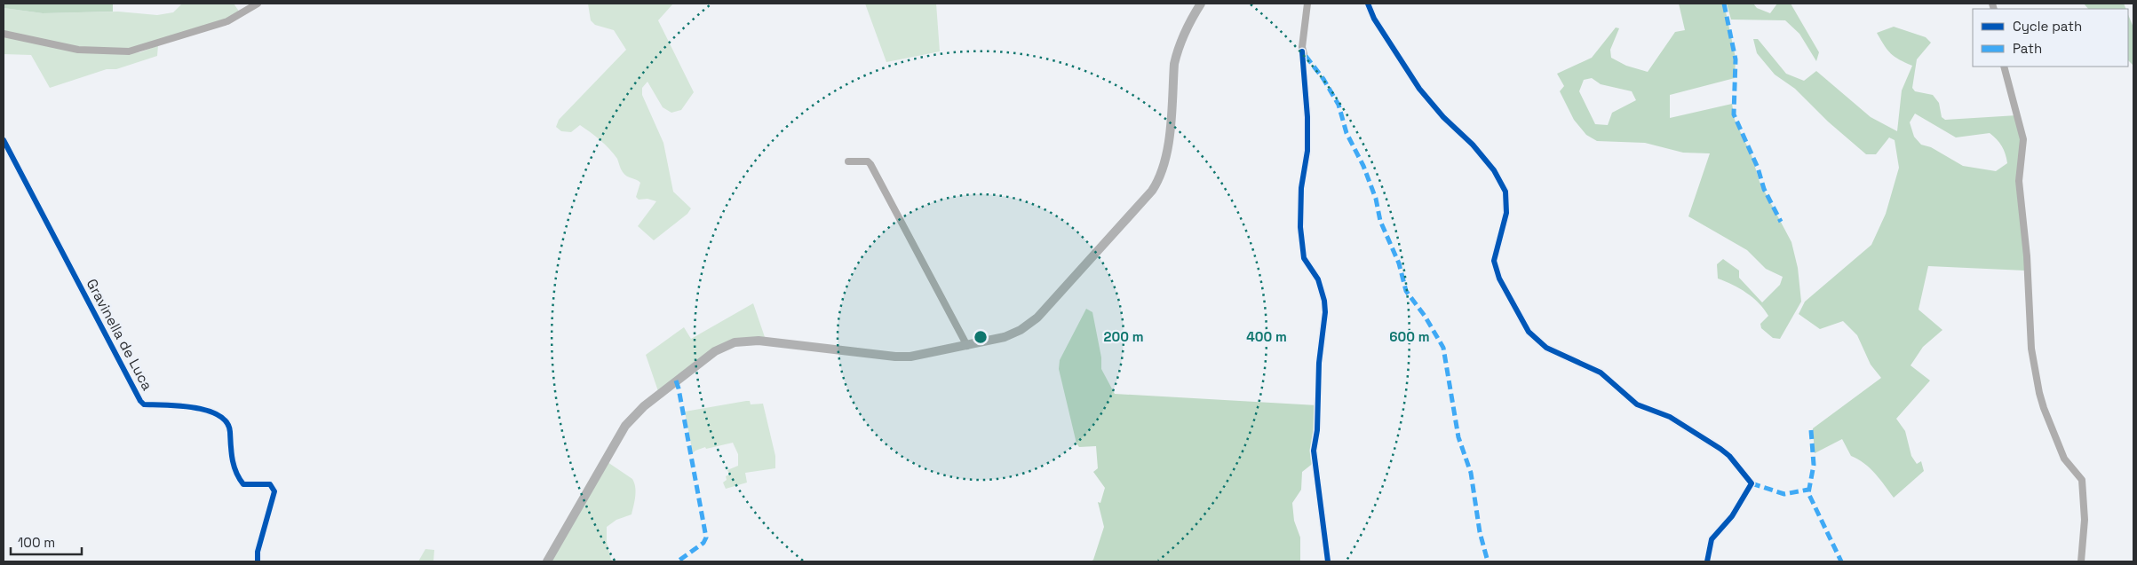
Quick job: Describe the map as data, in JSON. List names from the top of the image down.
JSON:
{
  "streets": {
    "street": ["Gravinella de Luca"]
  },
  "legend": ["Cycle path", "Path"],
  "scale_bar": "100 m",
  "rings": ["200 m", "400 m", "600 m"]
}
